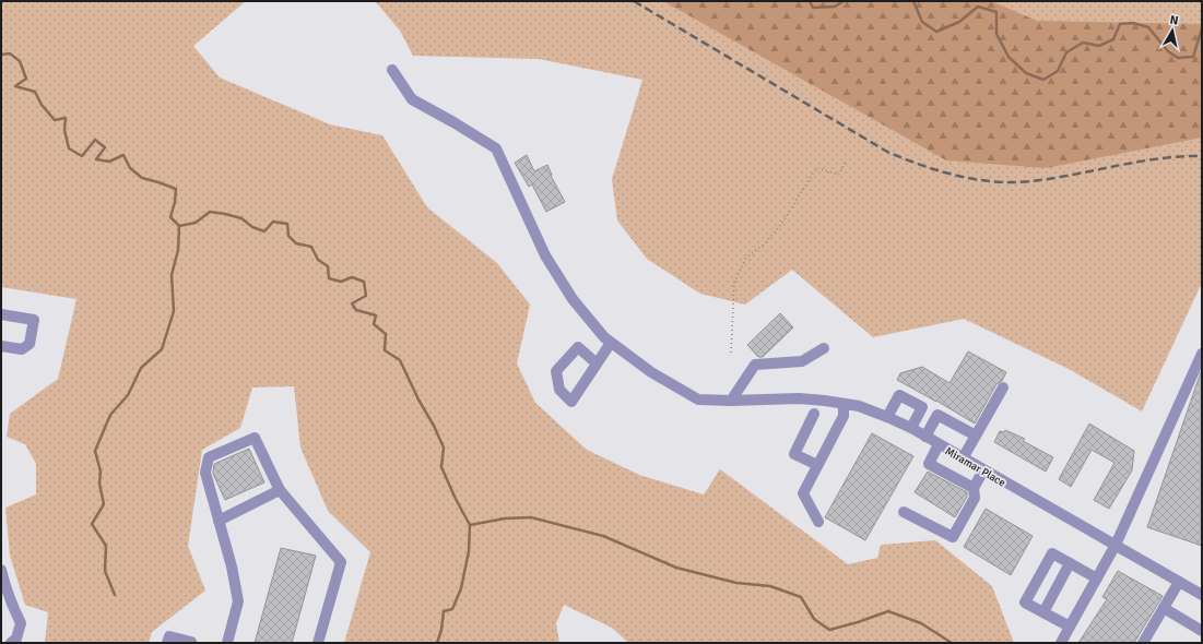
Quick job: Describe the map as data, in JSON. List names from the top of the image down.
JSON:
{
  "streets": {
    "street": ["Miramar Place"]
  },
  "north": "top"
}
